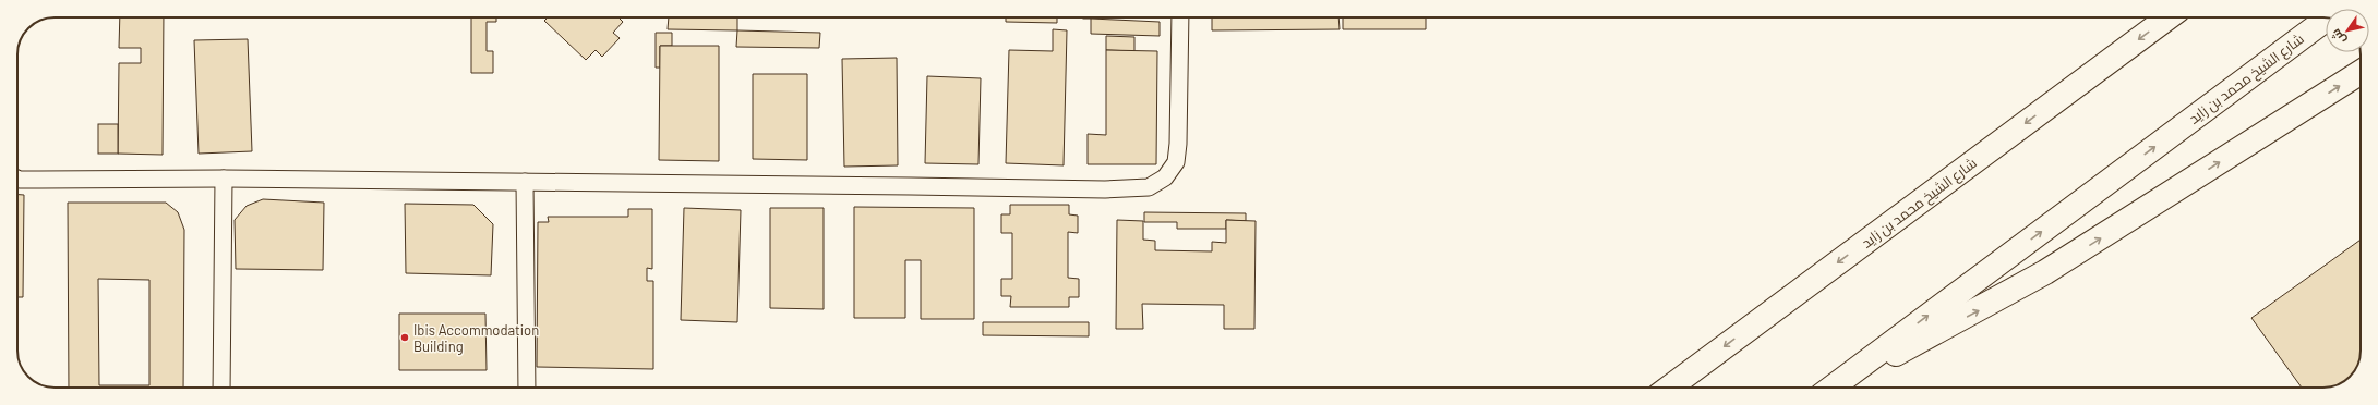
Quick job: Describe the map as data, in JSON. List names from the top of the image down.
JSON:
{
  "streets": {
    "highway": ["شارع الشيخ محمد بن زايد"]
  },
  "places": ["Ibis Accommodation Building"],
  "north": "bottom left"
}
